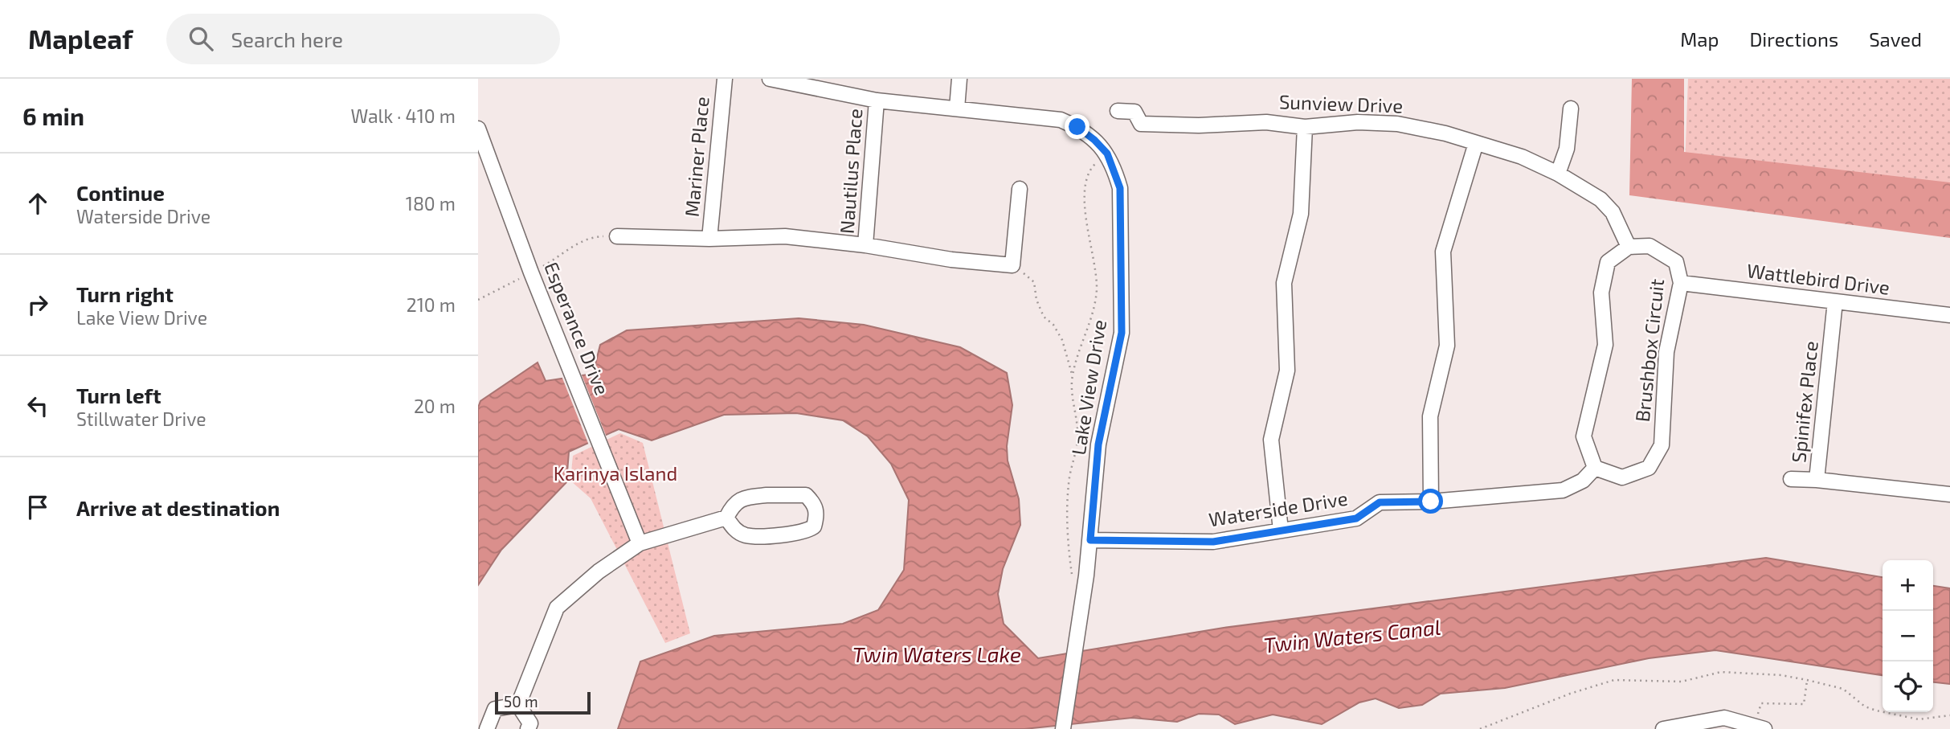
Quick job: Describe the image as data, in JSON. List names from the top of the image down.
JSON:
{
  "streets": {
    "street": [
      "Sunview Drive",
      "Mariner Place",
      "Nautilus Place",
      "Wattlebird Drive",
      "Esperance Drive",
      "Brushbox Circuit",
      "Lake View Drive",
      "Spinifex Place",
      "Waterside Drive"
    ]
  },
  "crossings": [
    ["Sunview Drive", "Brushbox Circuit"],
    ["Mariner Place", "Nautilus Place"],
    ["Wattlebird Drive", "Brushbox Circuit"],
    ["Wattlebird Drive", "Spinifex Place"],
    ["Brushbox Circuit", "Waterside Drive"],
    ["Lake View Drive", "Waterside Drive"]
  ],
  "water": ["Twin Waters Canal", "Twin Waters Lake"],
  "parks": ["Karinya Island"],
  "scale_bar": "50 m",
  "page": {
    "header": "Mapleaf",
    "search": "Search here",
    "nav": ["Map", "Directions", "Saved"],
    "heading": ["6 min", "Walk · 410 m"],
    "list": [
      ["Continue", "Waterside Drive", "180 m"],
      ["Turn right", "Lake View Drive", "210 m"],
      ["Turn left", "Stillwater Drive", "20 m"],
      "Arrive at destination"
    ],
    "map_buttons": ["+", "−"],
    "scale": "50 m"
  }
}
